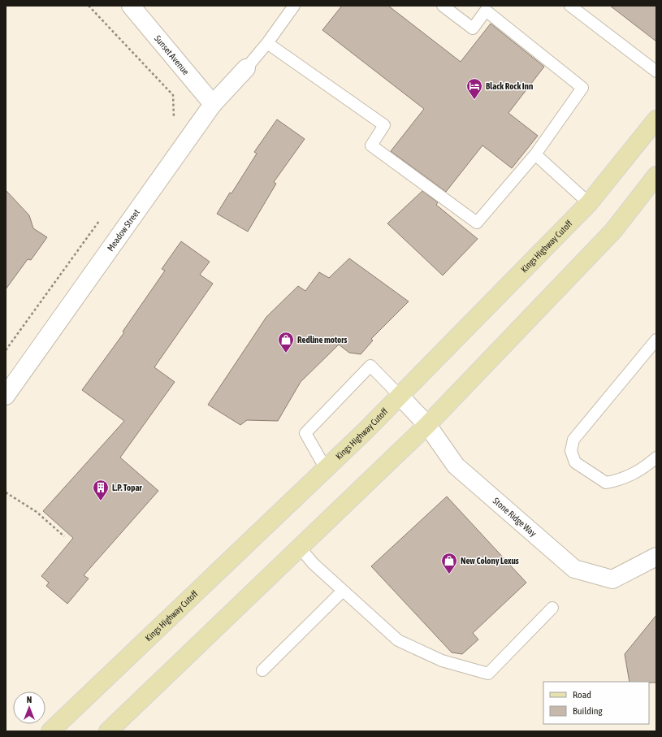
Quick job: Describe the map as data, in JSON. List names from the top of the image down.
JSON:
{
  "streets": {
    "main road": ["Kings Highway Cutoff"],
    "street": ["Sunset Avenue", "Meadow Street", "Stone Ridge Way"]
  },
  "crossings": [
    ["Sunset Avenue", "Meadow Street"],
    ["Kings Highway Cutoff", "Stone Ridge Way"]
  ],
  "places": {
    "hotel": ["Black Rock Inn"],
    "shop": ["Redline motors", "New Colony Lexus"],
    "building": ["L.P. Topar"]
  },
  "legend": ["Road", "Building"],
  "north": "top"
}
